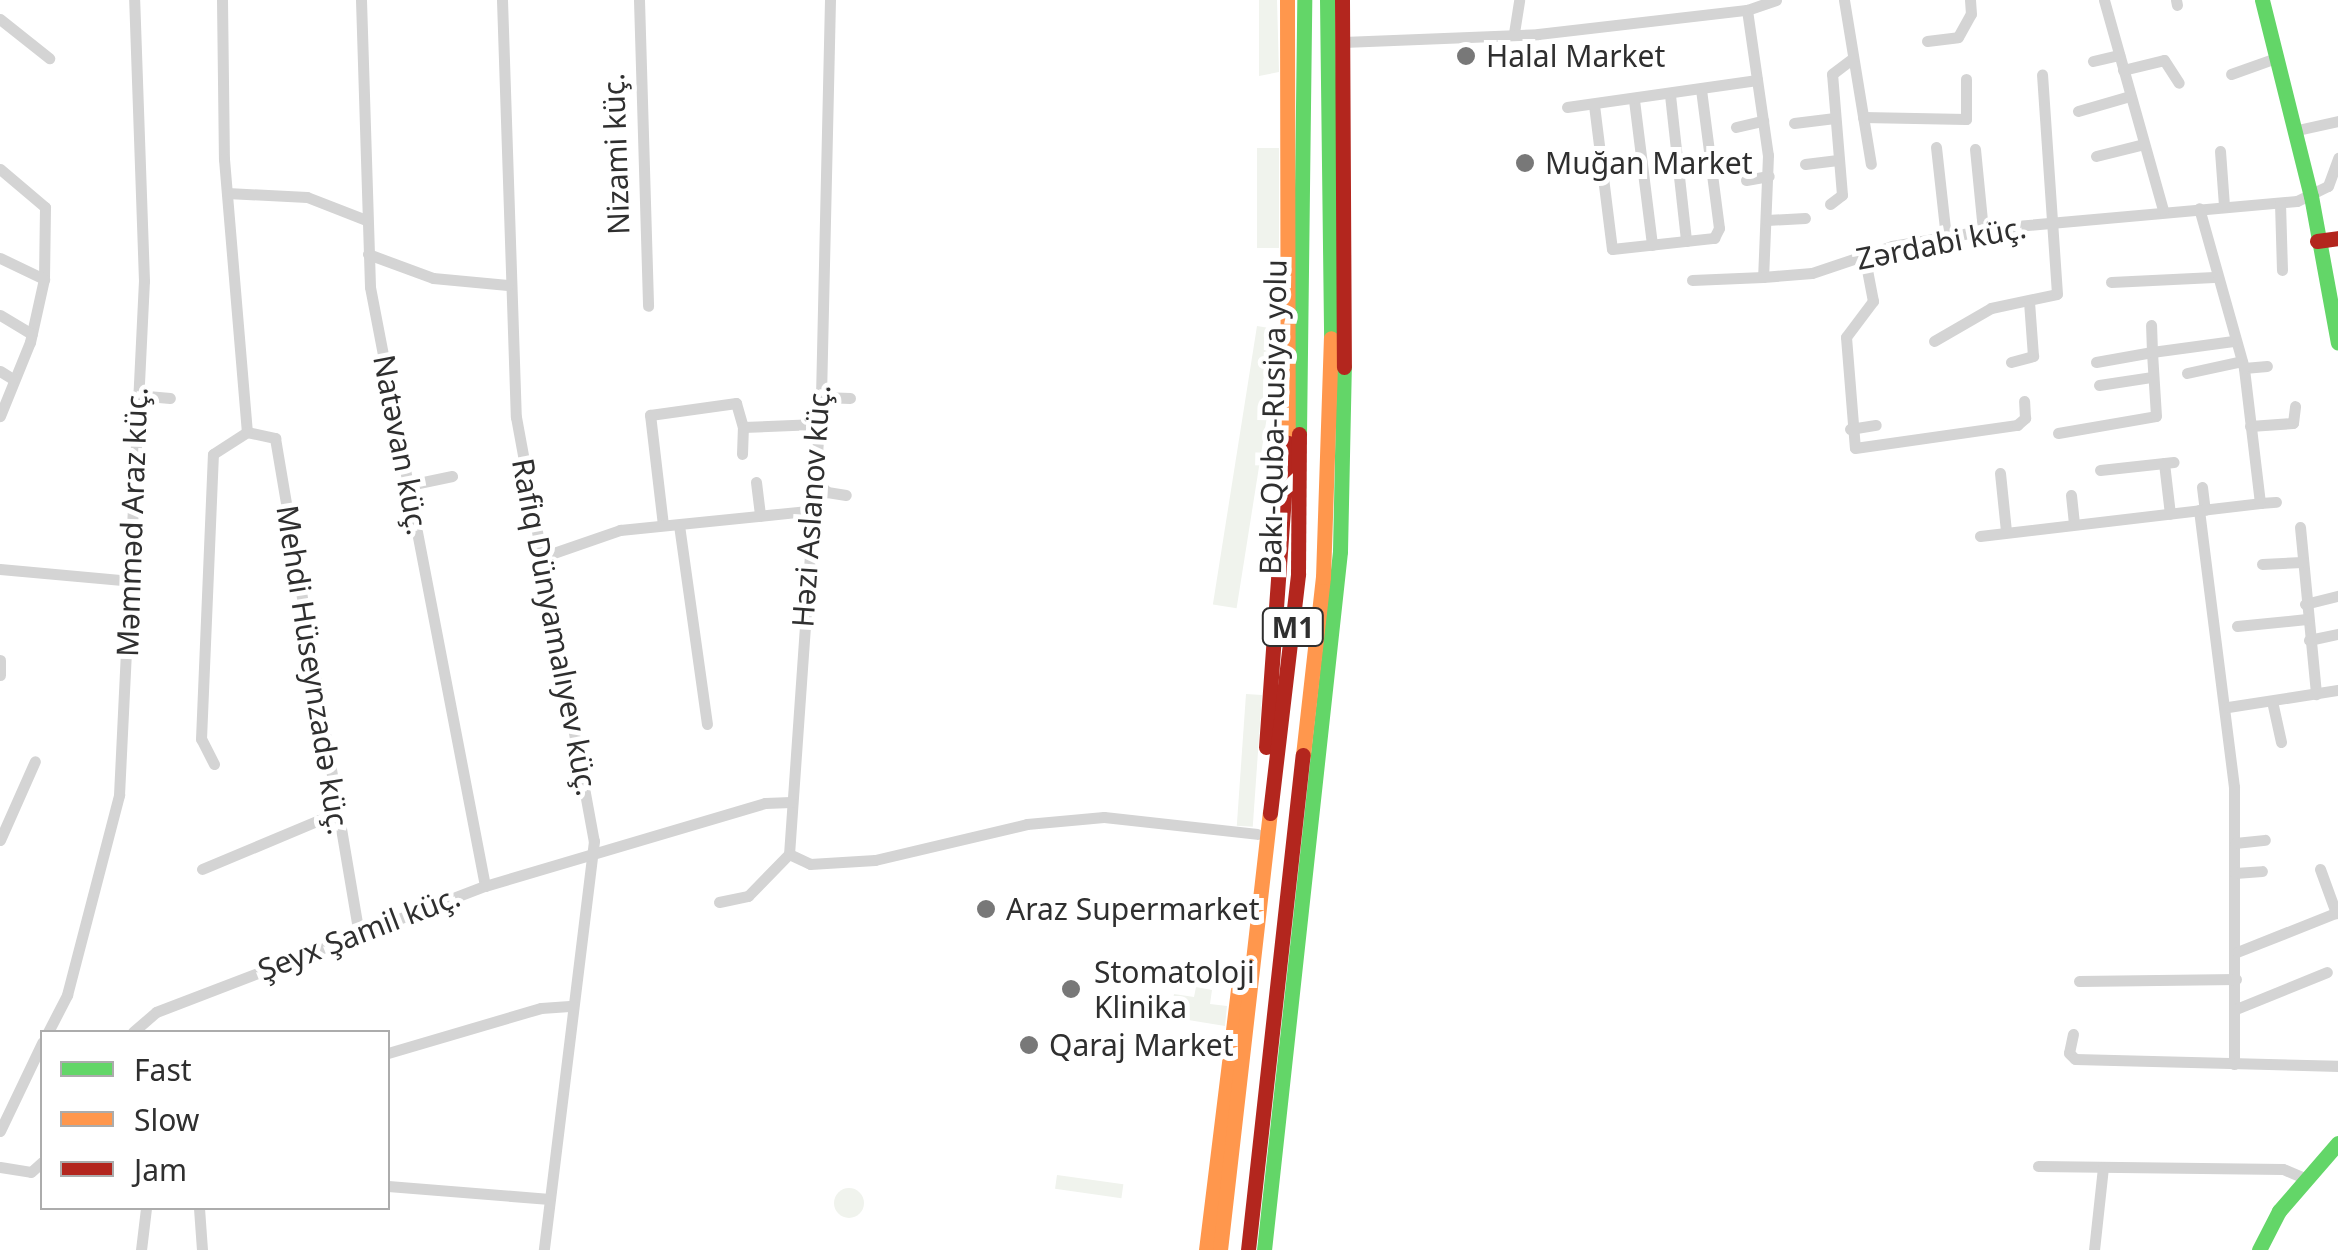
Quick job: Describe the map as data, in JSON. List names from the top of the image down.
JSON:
{
  "streets": {
    "main road": ["Bakı-Quba-Rusiya yolu", "M1"],
    "street": [
      "Nizami küç.",
      "Zərdabi küç.",
      "Natəvan küç.",
      "Həzi Aslanov küç.",
      "Məmməd Araz küç.",
      "Rafiq Dünyamalıyev küç.",
      "Mehdi Hüseynzadə küç.",
      "Şeyx Şamil küç."
    ]
  },
  "crossings": [
    ["Natəvan küç.", "Şeyx Şamil küç."],
    ["Həzi Aslanov küç.", "Şeyx Şamil küç."],
    ["Rafiq Dünyamalıyev küç.", "Şeyx Şamil küç."],
    ["Mehdi Hüseynzadə küç.", "Şeyx Şamil küç."]
  ],
  "places": [
    "Halal Market",
    "Muğan Market",
    "Araz Supermarket",
    "Stomatoloji Klinika",
    "Qaraj Market"
  ],
  "legend": ["Fast", "Slow", "Jam"]
}
